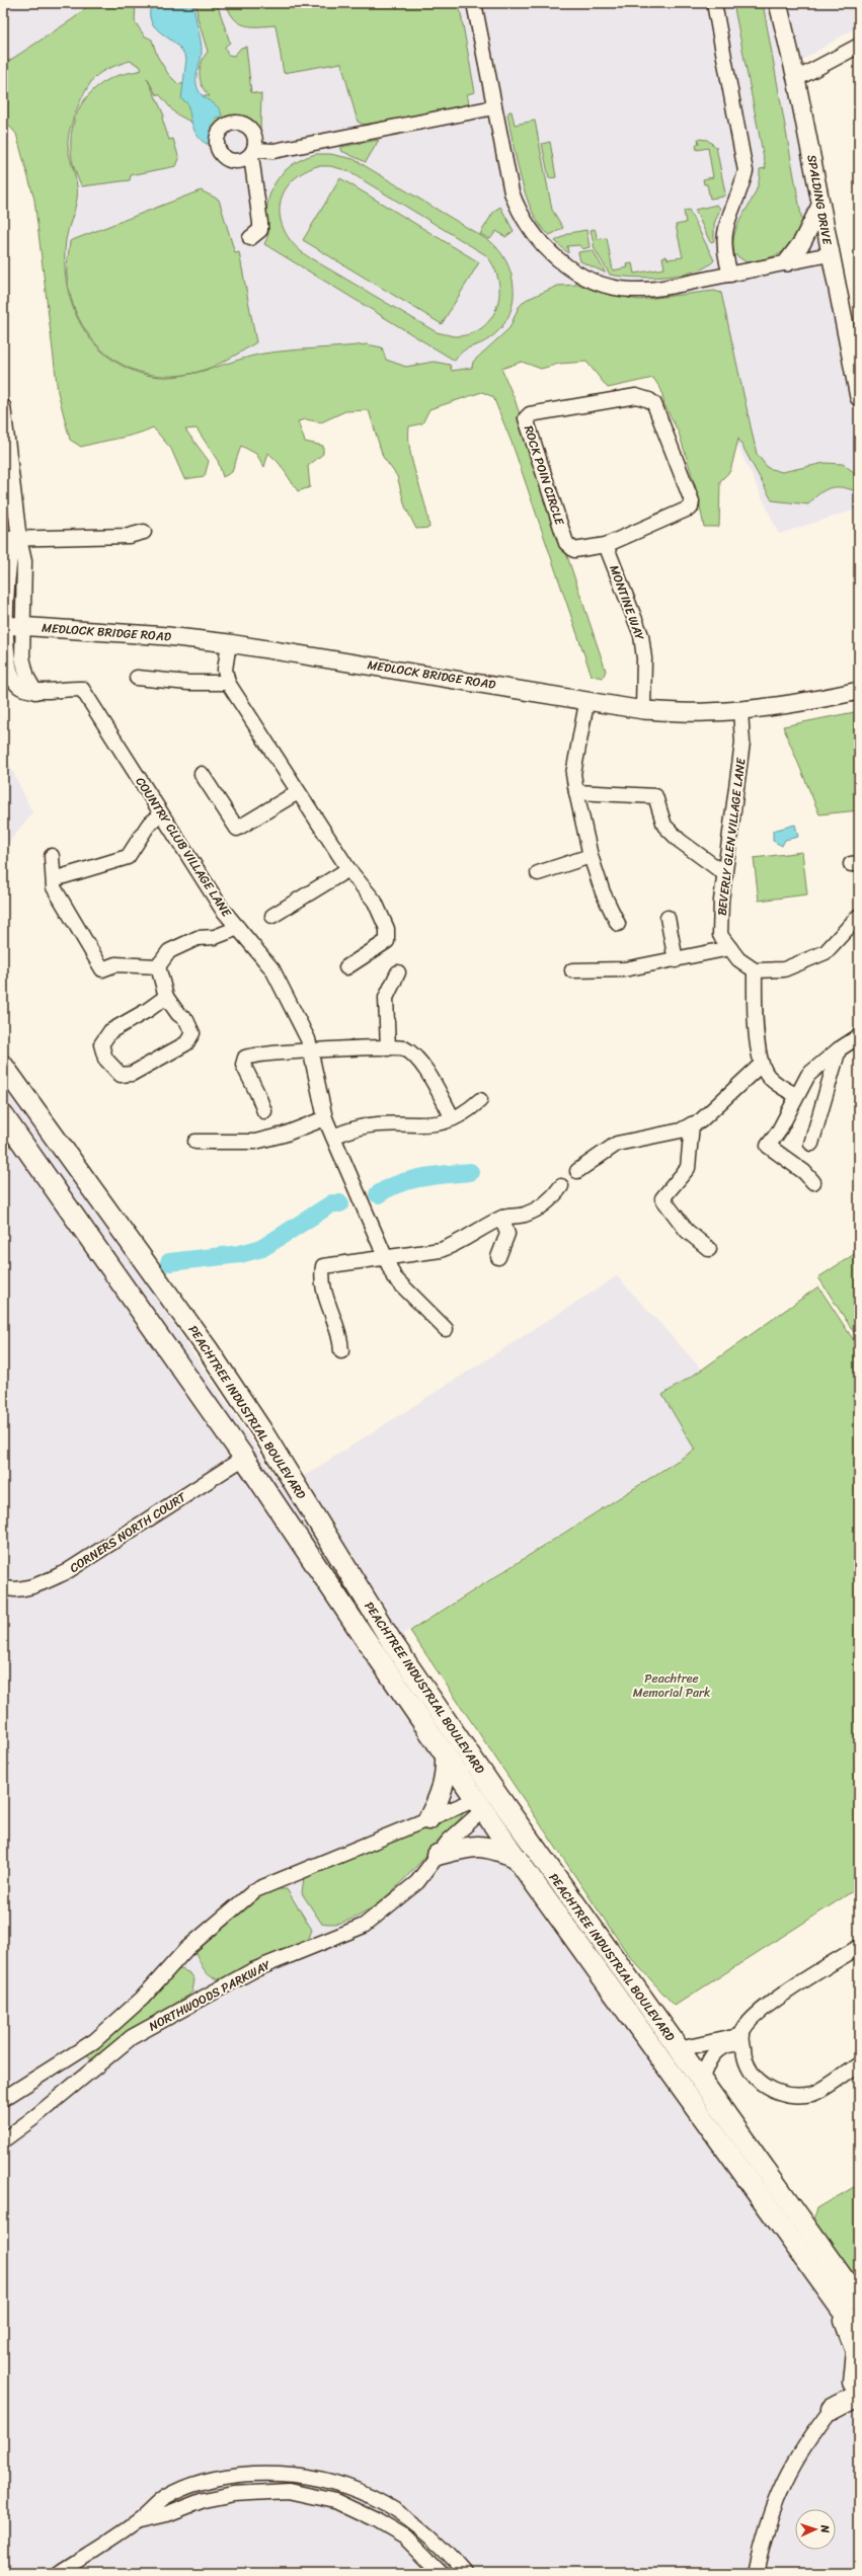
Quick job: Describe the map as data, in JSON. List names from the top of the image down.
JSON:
{
  "streets": {
    "highway": ["PEACHTREE INDUSTRIAL BOULEVARD"],
    "main road": ["SPALDING DRIVE", "MEDLOCK BRIDGE ROAD"],
    "street": [
      "ROCK POIN CIRCLE",
      "MONTINE WAY",
      "BEVERLY GLEN VILLAGE LANE",
      "COUNTRY CLUB VILLAGE LANE",
      "CORNERS NORTH COURT",
      "NORTHWOODS PARKWAY"
    ]
  },
  "crossings": [
    ["ROCK POIN CIRCLE", "MONTINE WAY"],
    ["MONTINE WAY", "MEDLOCK BRIDGE ROAD"],
    ["MEDLOCK BRIDGE ROAD", "BEVERLY GLEN VILLAGE LANE"],
    ["MEDLOCK BRIDGE ROAD", "COUNTRY CLUB VILLAGE LANE"],
    ["PEACHTREE INDUSTRIAL BOULEVARD", "CORNERS NORTH COURT"]
  ],
  "parks": ["Peachtree Memorial Park"],
  "north": "right"
}
